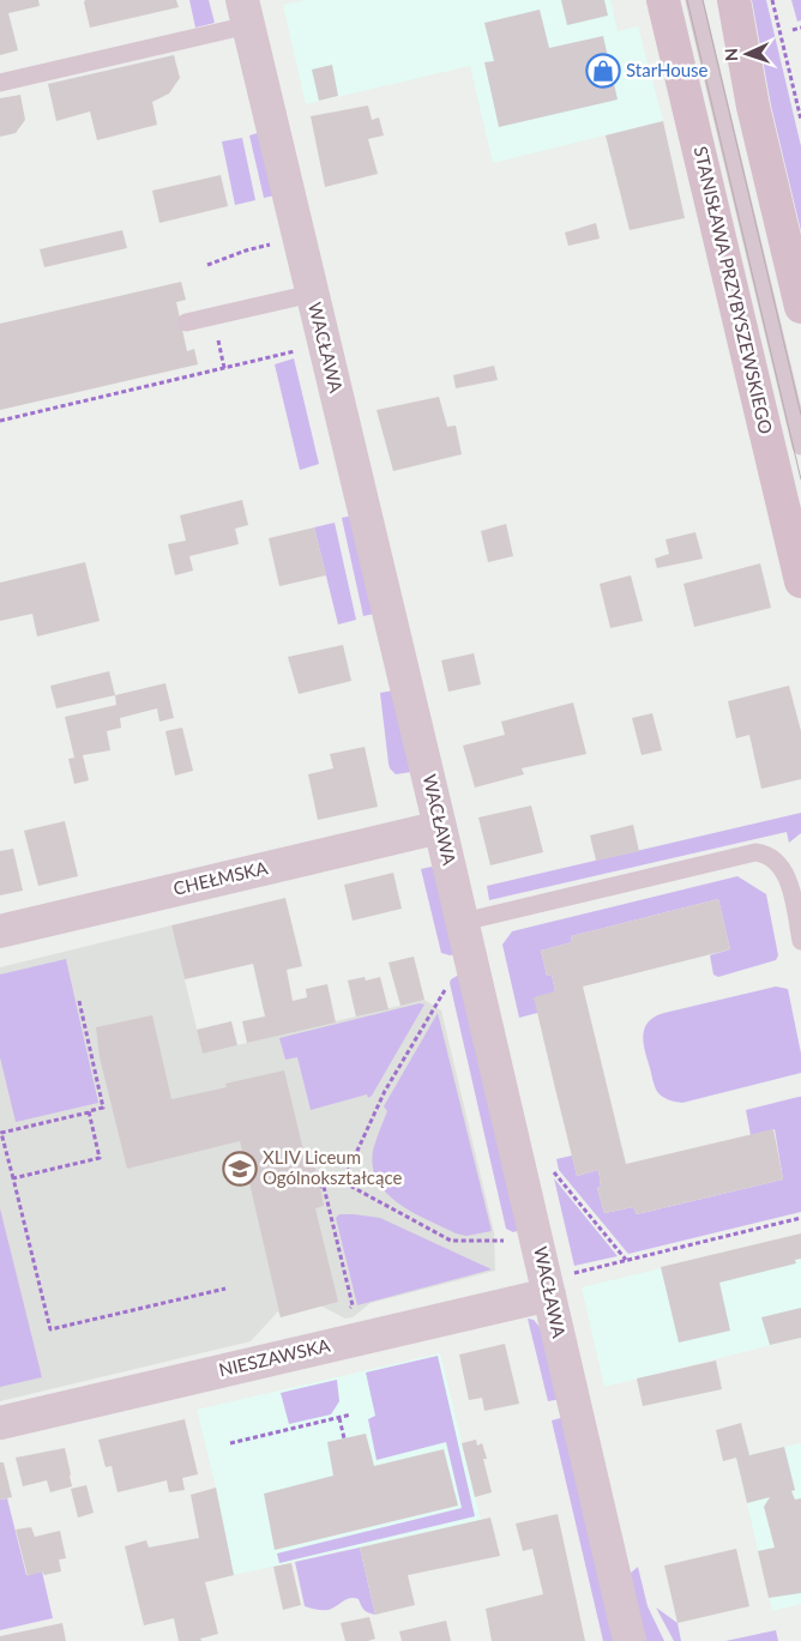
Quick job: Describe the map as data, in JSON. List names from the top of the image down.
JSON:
{
  "streets": {
    "main road": ["STANISŁAWA PRZYBYSZEWSKIEGO"],
    "street": ["WACŁAWA", "CHEŁMSKA", "NIESZAWSKA"]
  },
  "crossings": [
    ["WACŁAWA", "CHEŁMSKA"],
    ["WACŁAWA", "NIESZAWSKA"]
  ],
  "places": {
    "shop": ["StarHouse"],
    "school or university": ["XLIV Liceum Ogólnokształcące"]
  },
  "north": "left"
}
